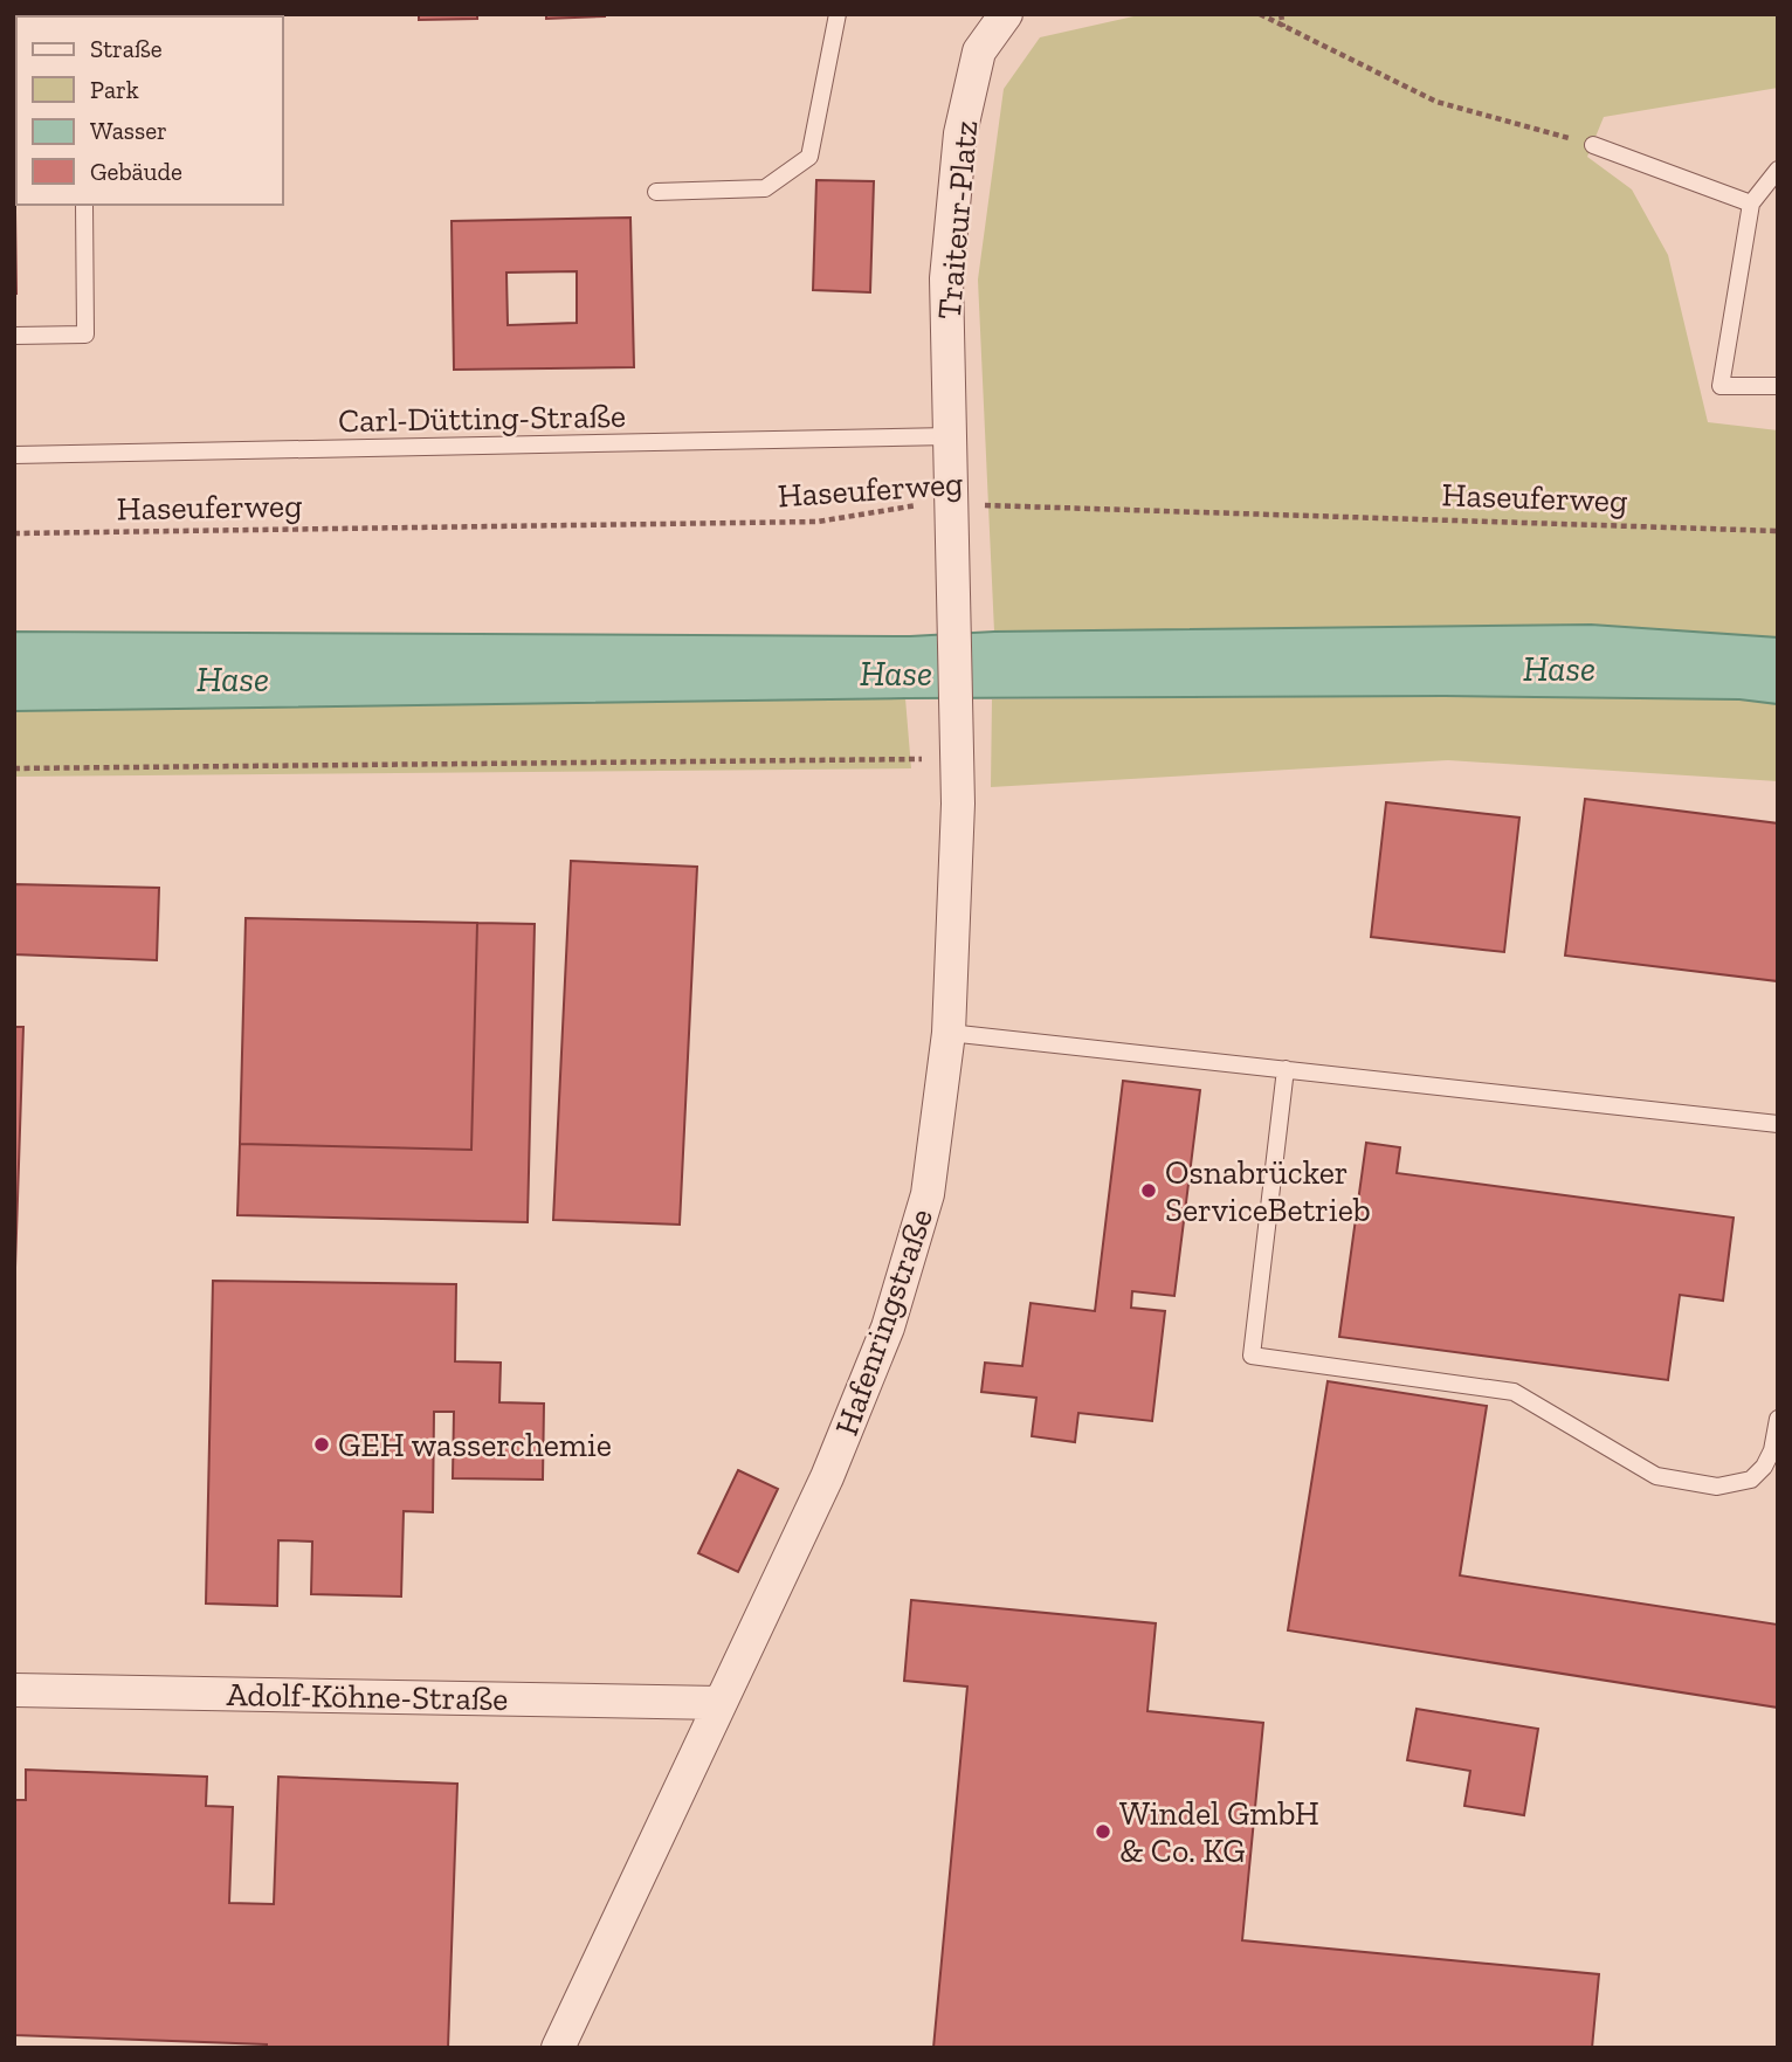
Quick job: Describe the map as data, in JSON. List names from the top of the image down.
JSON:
{
  "streets": {
    "street": ["Traiteur-Platz", "Hafenringstraße", "Adolf-Köhne-Straße"],
    "lane": ["Carl-Dütting-Straße"],
    "path": ["Haseuferweg"]
  },
  "crossings": [
    ["Traiteur-Platz", "Carl-Dütting-Straße"],
    ["Traiteur-Platz", "Hafenringstraße"],
    ["Carl-Dütting-Straße", "Hafenringstraße"],
    ["Haseuferweg", "Hafenringstraße"],
    ["Hafenringstraße", "Adolf-Köhne-Straße"]
  ],
  "water": ["Hase"],
  "places": ["Osnabrücker ServiceBetrieb", "GEH wasserchemie", "Windel GmbH & Co. KG"],
  "legend": [
    "Straße",
    "Park",
    "Wasser",
    "Gebäude"
  ]
}
